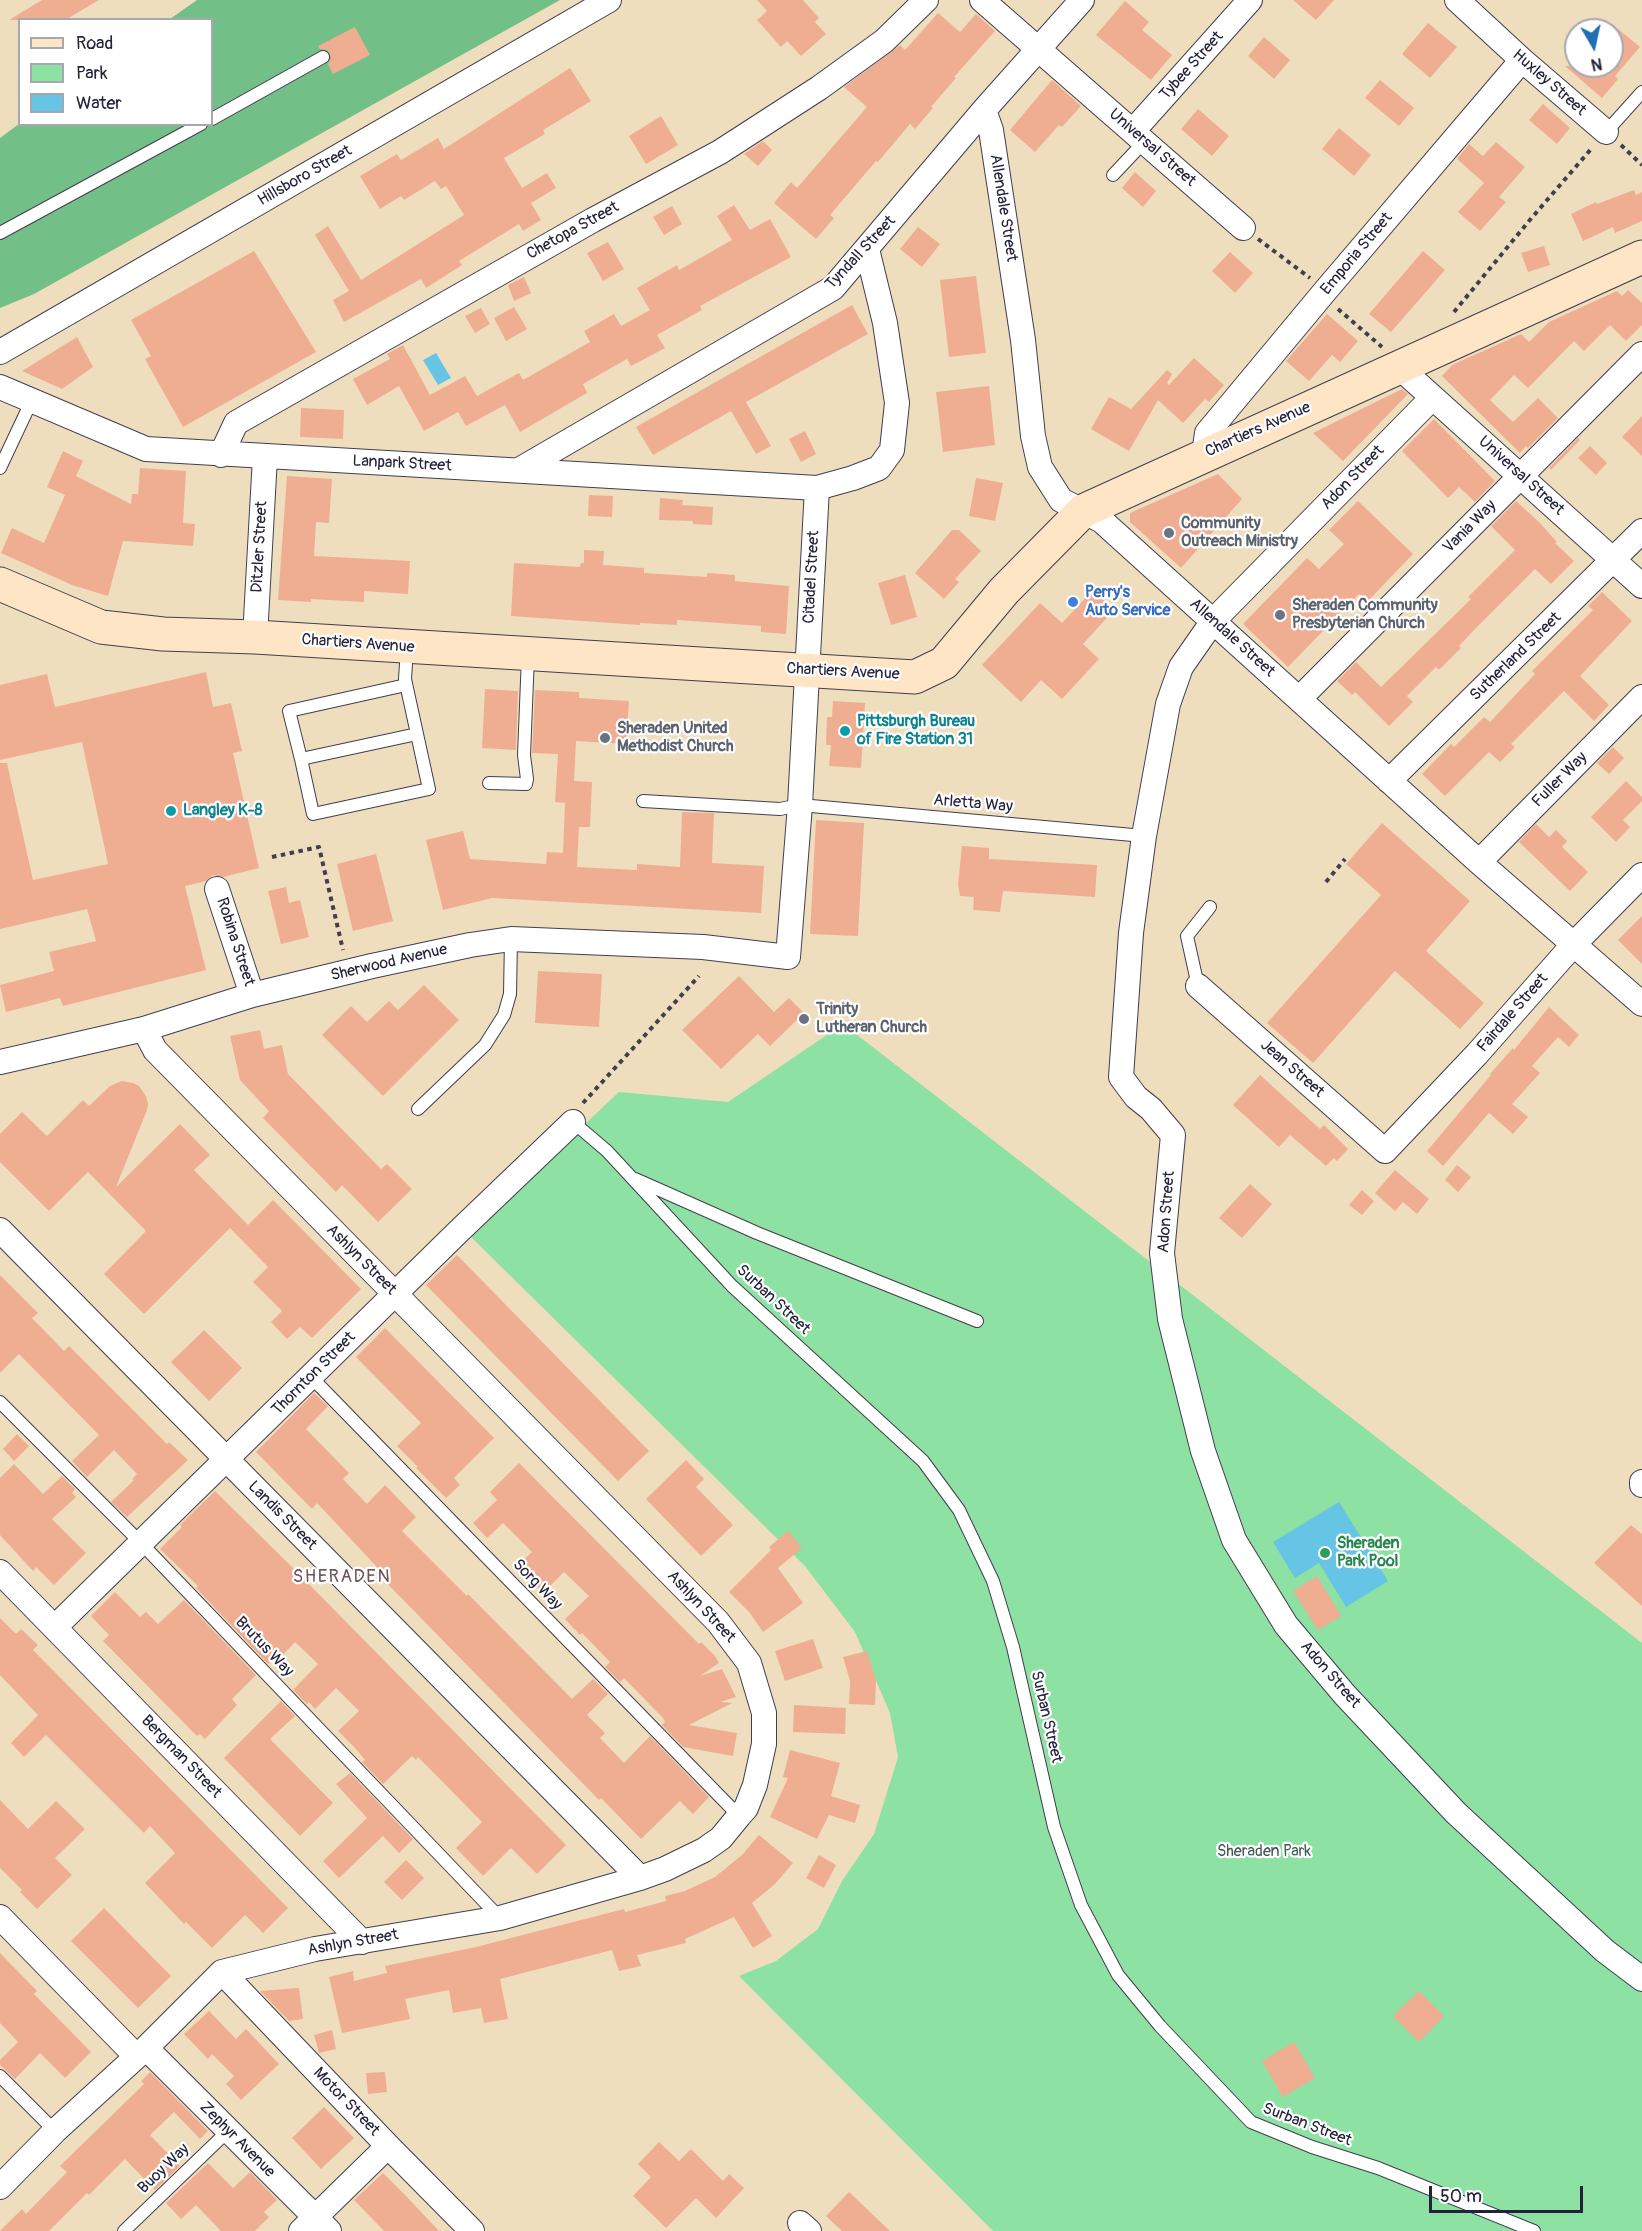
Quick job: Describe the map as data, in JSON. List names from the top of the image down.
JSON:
{
  "streets": {
    "street": [
      "Tybee Street",
      "Huxley Street",
      "Universal Street",
      "Hillsboro Street",
      "Allendale Street",
      "Chetopa Street",
      "Tyndall Street",
      "Emporia Street",
      "Chartiers Avenue",
      "Lanpark Street",
      "Adon Street",
      "Vania Way",
      "Ditzler Street",
      "Citadel Street",
      "Sutherland Street",
      "Fuller Way",
      "Robina Street",
      "Sherwood Avenue",
      "Fairdale Street",
      "Jean Street",
      "Ashlyn Street",
      "Thornton Street",
      "Landis Street",
      "Bergman Street",
      "Motor Street",
      "Zephyr Avenue"
    ],
    "lane": [
      "Arletta Way",
      "Surban Street",
      "Sorg Way",
      "Brutus Way",
      "Buoy Way"
    ]
  },
  "crossings": [
    ["Tybee Street", "Universal Street"],
    ["Huxley Street", "Emporia Street"],
    ["Universal Street", "Tyndall Street"],
    ["Universal Street", "Chartiers Avenue"],
    ["Universal Street", "Adon Street"],
    ["Universal Street", "Vania Way"],
    ["Universal Street", "Sutherland Street"],
    ["Allendale Street", "Tyndall Street"],
    ["Allendale Street", "Chartiers Avenue"],
    ["Allendale Street", "Adon Street"],
    ["Allendale Street", "Vania Way"],
    ["Allendale Street", "Sutherland Street"],
    ["Allendale Street", "Fuller Way"],
    ["Allendale Street", "Fairdale Street"],
    ["Chetopa Street", "Lanpark Street"],
    ["Tyndall Street", "Lanpark Street"],
    ["Emporia Street", "Chartiers Avenue"],
    ["Chartiers Avenue", "Ditzler Street"],
    ["Chartiers Avenue", "Citadel Street"],
    ["Lanpark Street", "Ditzler Street"],
    ["Lanpark Street", "Citadel Street"],
    ["Adon Street", "Arletta Way"],
    ["Citadel Street", "Arletta Way"],
    ["Citadel Street", "Sherwood Avenue"],
    ["Robina Street", "Sherwood Avenue"],
    ["Sherwood Avenue", "Ashlyn Street"],
    ["Fairdale Street", "Jean Street"],
    ["Ashlyn Street", "Thornton Street"],
    ["Ashlyn Street", "Landis Street"],
    ["Ashlyn Street", "Sorg Way"],
    ["Ashlyn Street", "Brutus Way"],
    ["Ashlyn Street", "Bergman Street"],
    ["Ashlyn Street", "Motor Street"],
    ["Surban Street", "Thornton Street"],
    ["Thornton Street", "Landis Street"],
    ["Thornton Street", "Sorg Way"],
    ["Thornton Street", "Brutus Way"],
    ["Thornton Street", "Bergman Street"],
    ["Zephyr Avenue", "Buoy Way"]
  ],
  "districts": ["SHERADEN"],
  "parks": ["Sheraden Park"],
  "places": [
    "Community Outreach Ministry",
    "Perry's Auto Service",
    "Sheraden Community Presbyterian Church",
    "Pittsburgh Bureau of Fire Station 31",
    "Sheraden United Methodist Church",
    "Langley K-8",
    "Trinity Lutheran Church",
    "Sheraden Park Pool"
  ],
  "legend": ["Road", "Park", "Water"],
  "scale_bar": "50 m",
  "north": "bottom"
}
